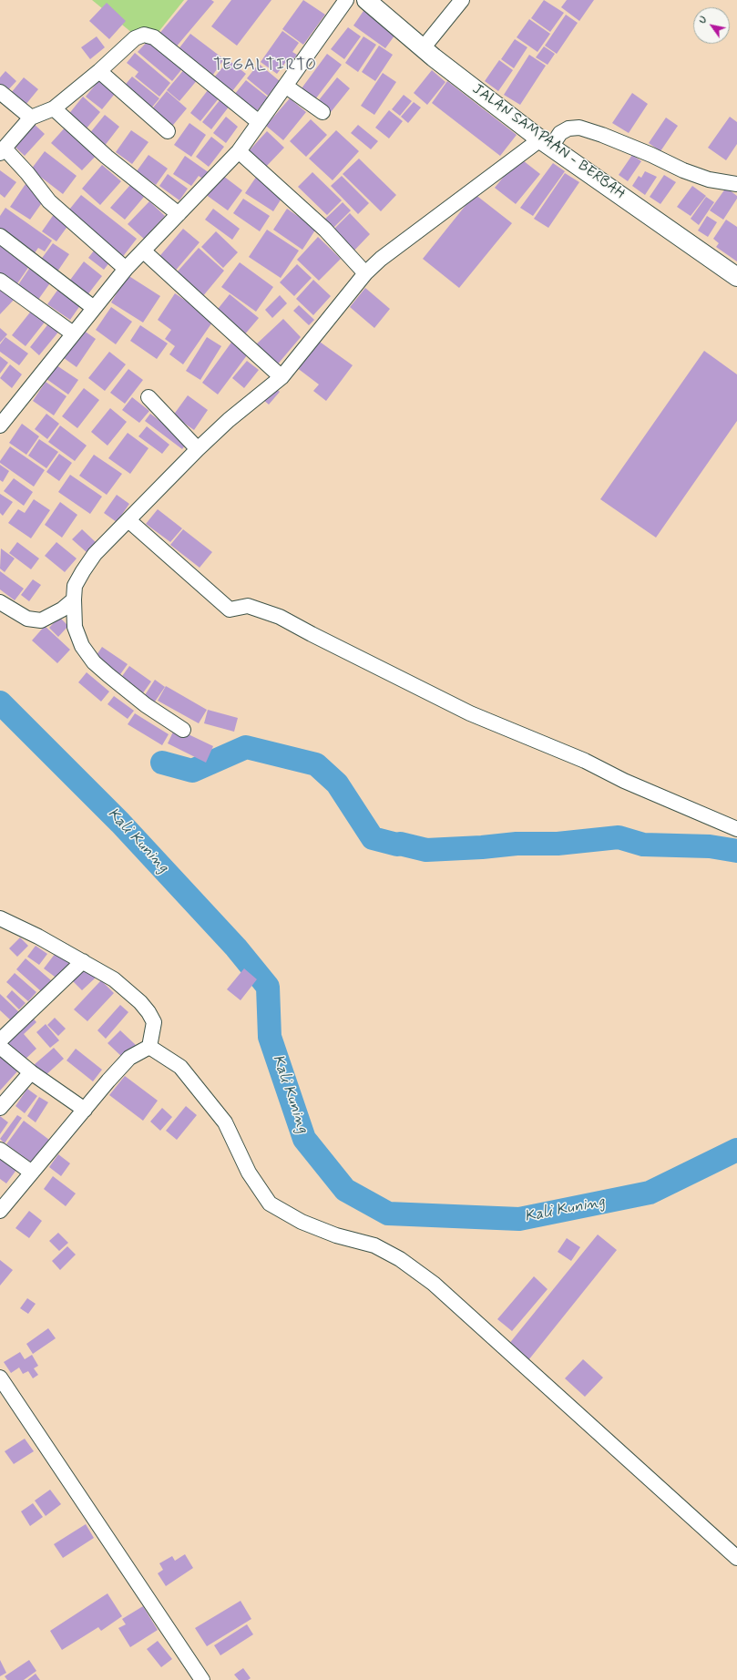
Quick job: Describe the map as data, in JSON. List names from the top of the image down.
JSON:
{
  "streets": {
    "main road": ["JALAN SAMPAAN - BERBAH"]
  },
  "districts": ["TEGALTIRTO"],
  "water": ["Kali Kuning"],
  "north": "top left"
}
